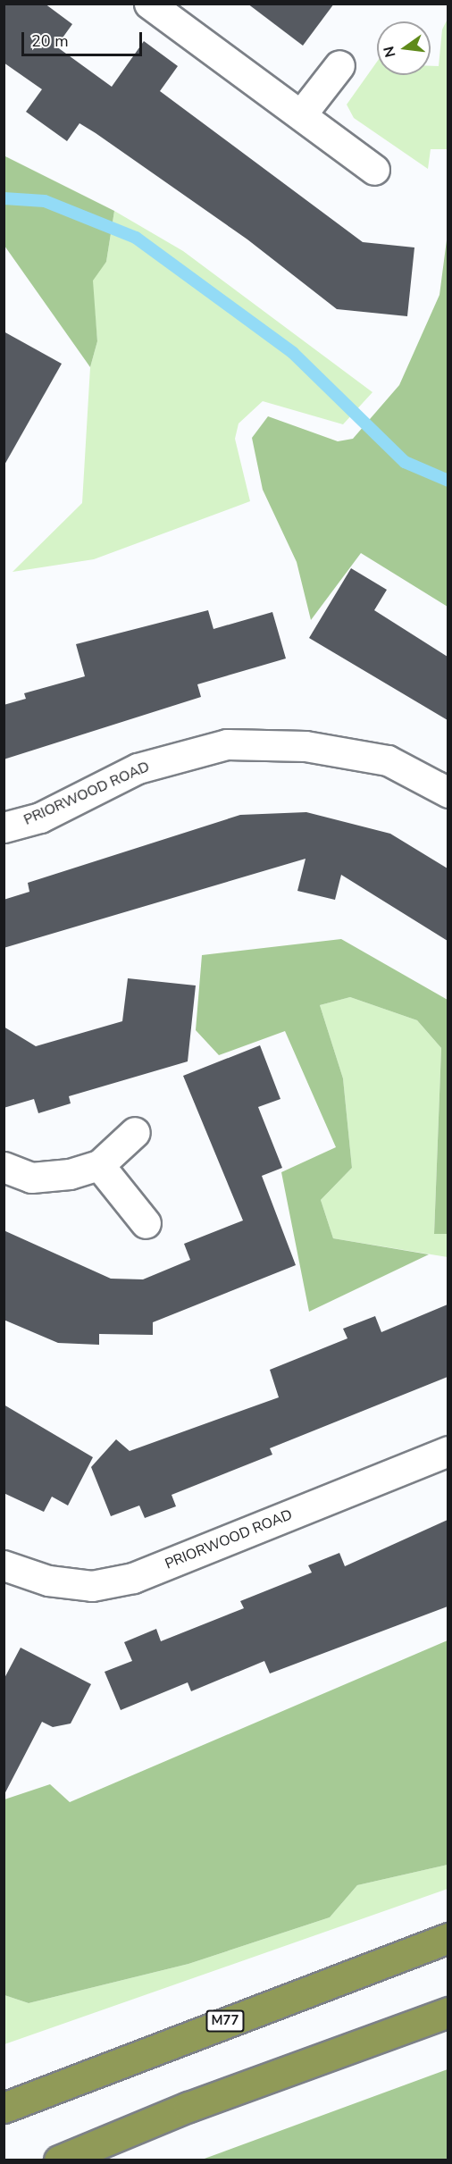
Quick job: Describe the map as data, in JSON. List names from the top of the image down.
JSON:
{
  "streets": {
    "highway": ["M77"],
    "street": ["PRIORWOOD ROAD"]
  },
  "scale_bar": "20 m",
  "north": "left"
}
